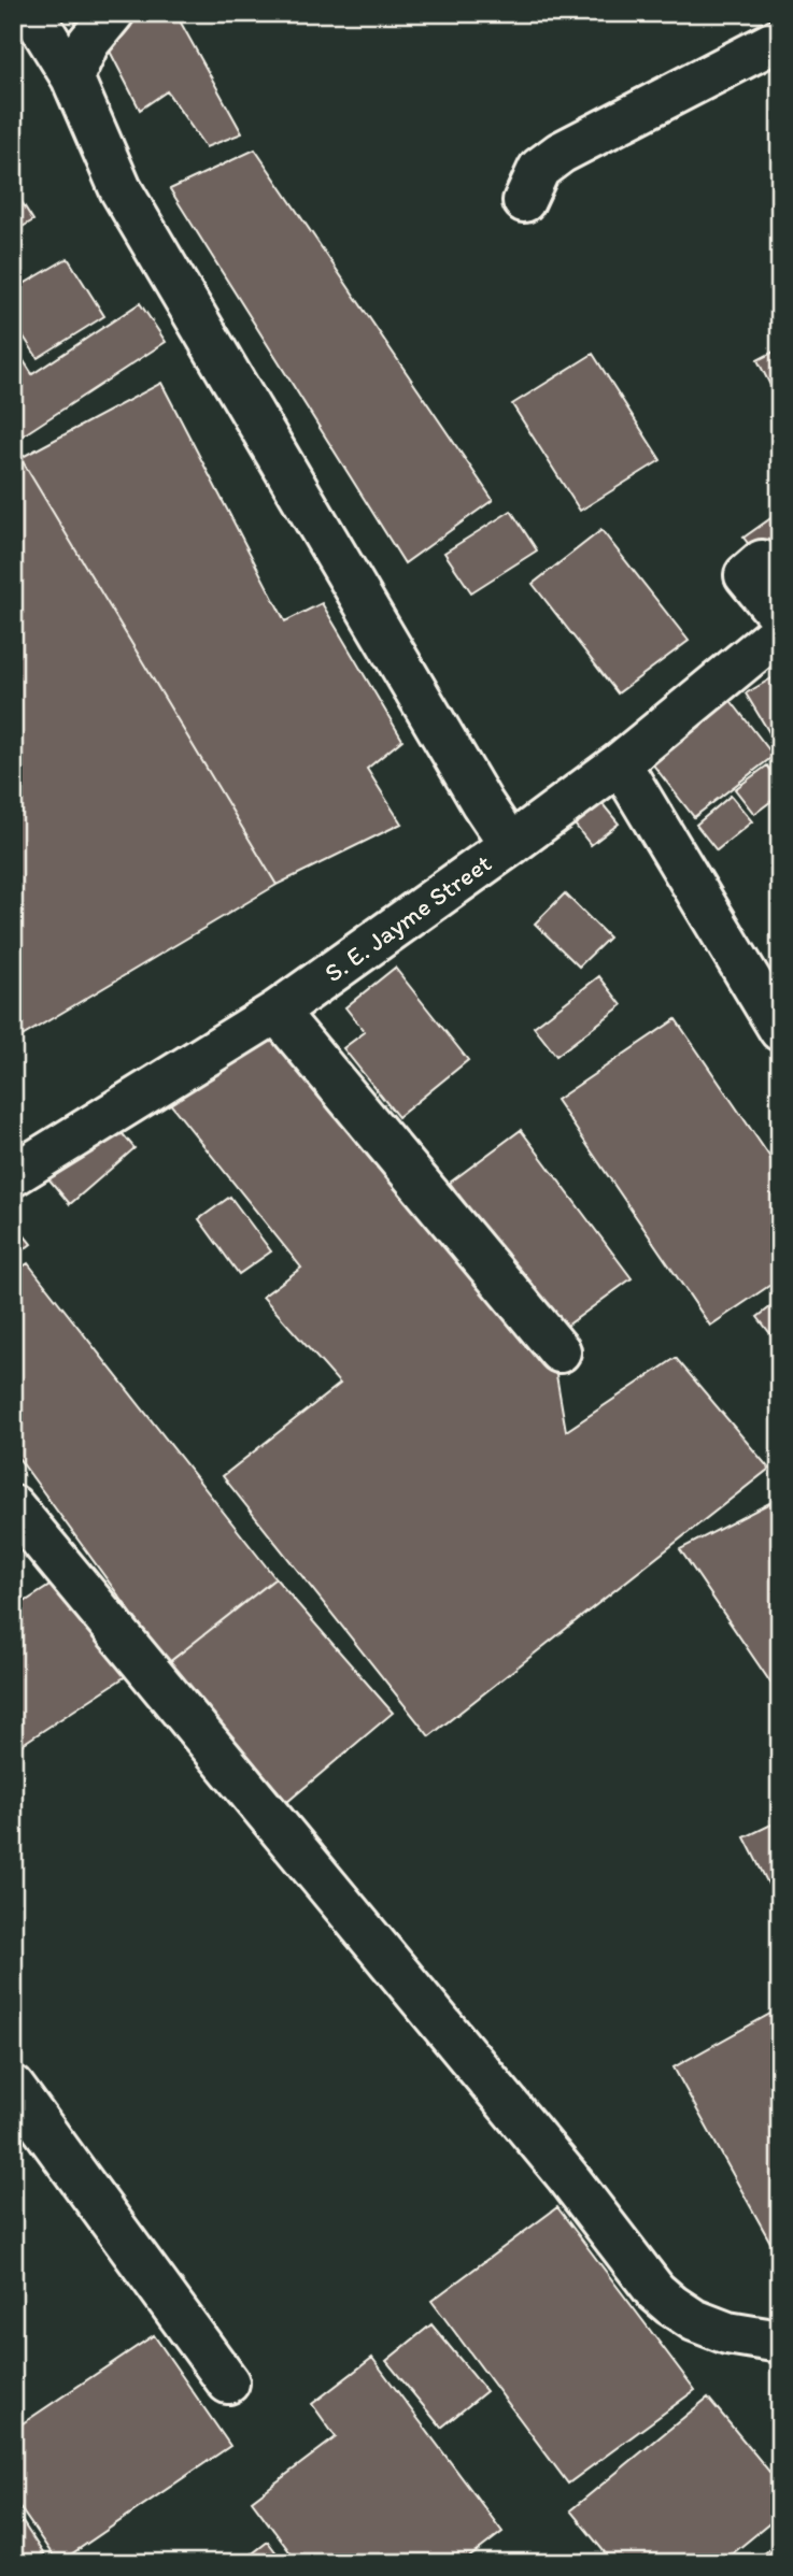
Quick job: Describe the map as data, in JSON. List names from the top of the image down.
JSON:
{
  "streets": {
    "street": ["S. E. Jayme Street"]
  }
}
